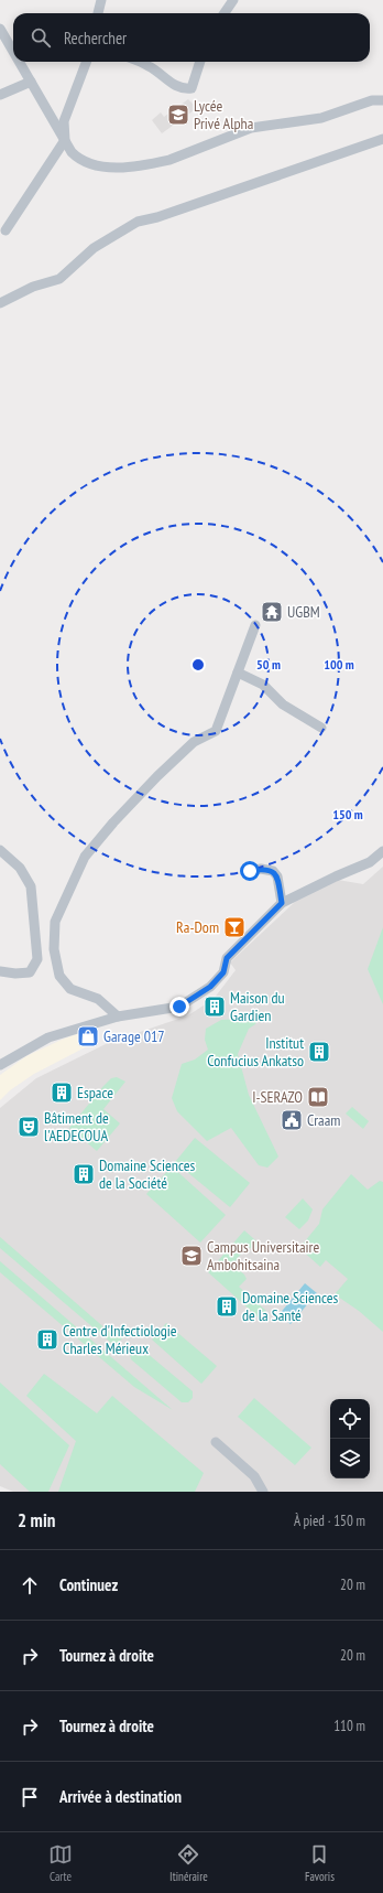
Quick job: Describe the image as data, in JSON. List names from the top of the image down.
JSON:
{
  "places": {
    "school or university": ["Lycée Privé Alpha", "Campus Universitaire Ambohitsaina"],
    "temple": ["UGBM"],
    "bar": ["Ra-Dom"],
    "building": [
      "Maison du Gardien",
      "Institut Confucius Ankatso",
      "Espace",
      "Domaine Sciences de la Société",
      "Domaine Sciences de la Santé",
      "Centre d'Infectiologie Charles Mérieux"
    ],
    "shop": ["Garage 017"],
    "library": ["I-SERAZO"],
    "public building": ["Craam"],
    "theatre": ["Bâtiment de l'AEDECOUA"]
  },
  "page": {
    "search": "Rechercher",
    "heading": ["2 min", "À pied · 150 m"],
    "list": [
      ["Continuez", "20 m"],
      ["Tournez à droite", "20 m"],
      ["Tournez à droite", "110 m"],
      "Arrivée à destination"
    ],
    "nav": ["Carte", "Itinéraire", "Favoris"]
  },
  "rings": ["50 m", "100 m", "150 m"]
}
